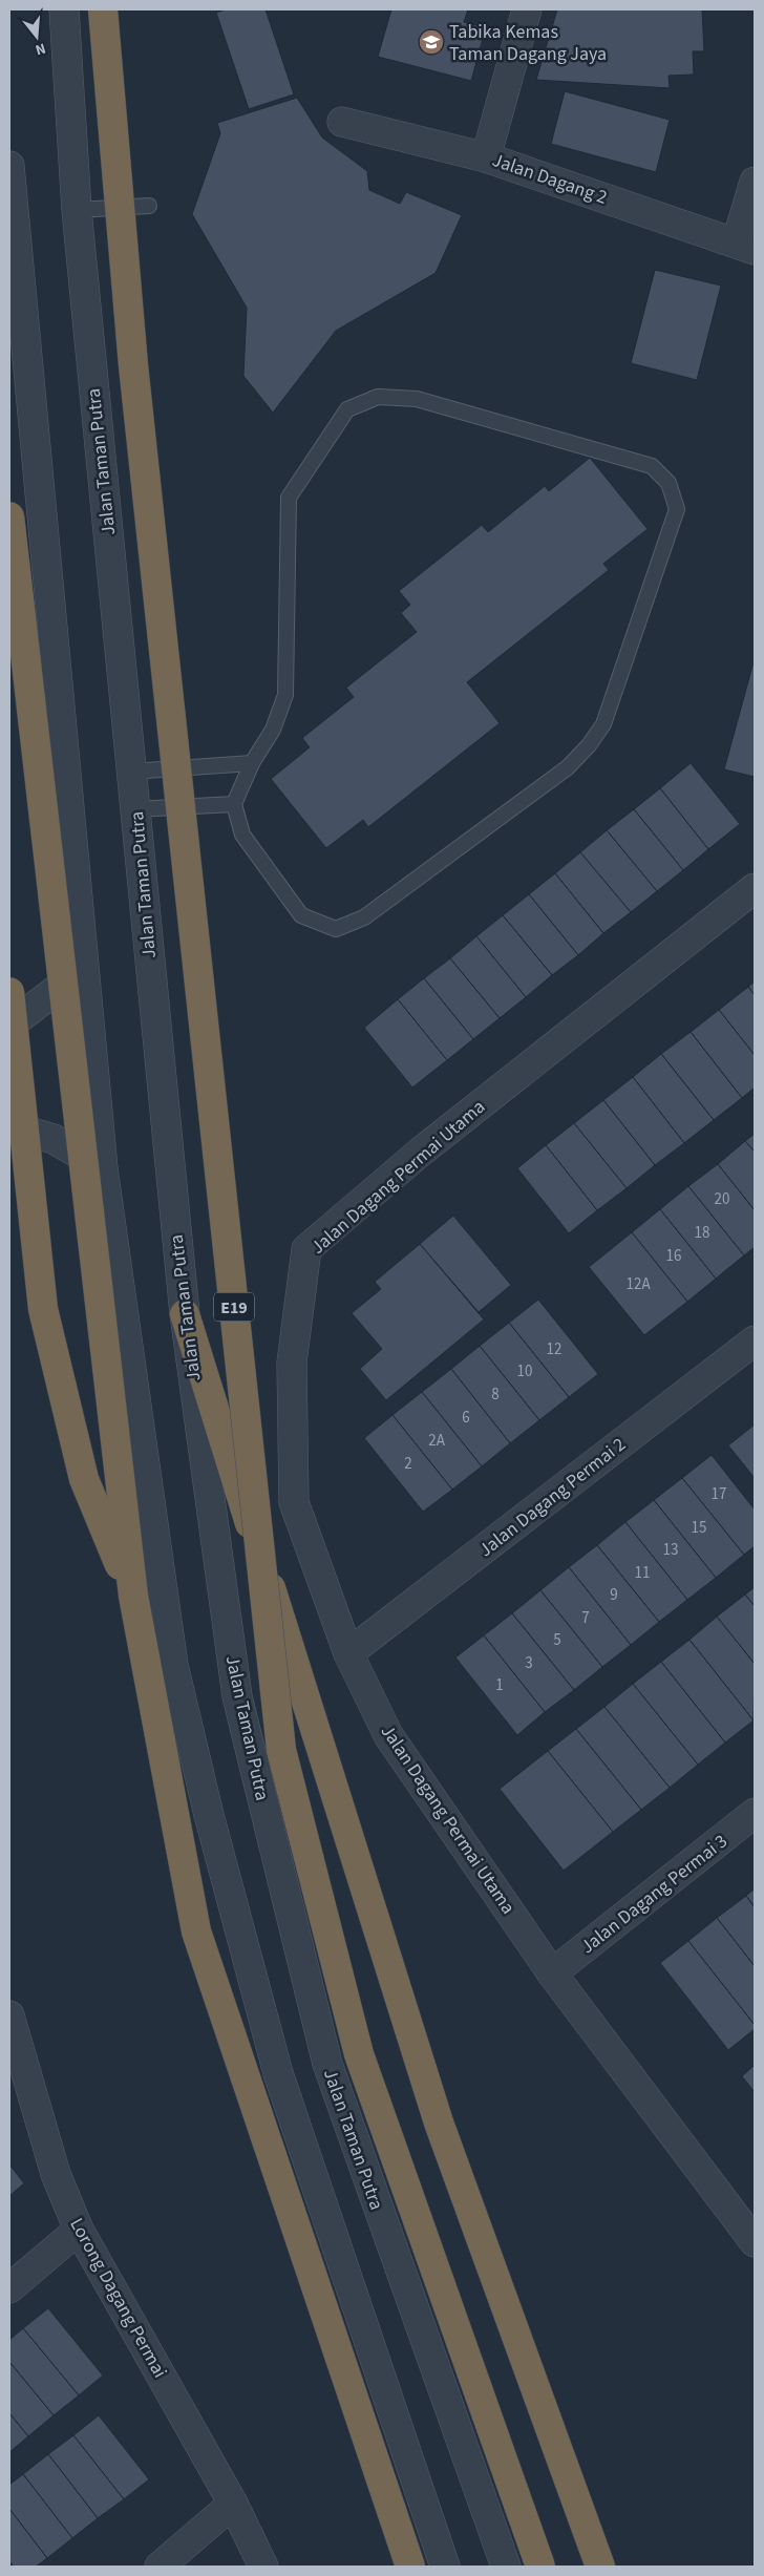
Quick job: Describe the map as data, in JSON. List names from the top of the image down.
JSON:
{
  "streets": {
    "highway": ["E19"],
    "street": [
      "Jalan Dagang 2",
      "Jalan Taman Putra",
      "Jalan Dagang Permai Utama",
      "Jalan Dagang Permai 2",
      "Jalan Dagang Permai 3",
      "Lorong Dagang Permai"
    ]
  },
  "crossings": [
    ["Jalan Dagang Permai Utama", "Jalan Dagang Permai 2"],
    ["Jalan Dagang Permai Utama", "Jalan Dagang Permai 3"]
  ],
  "places": {
    "school or university": ["Tabika Kemas Taman Dagang Jaya"]
  },
  "house_numbers": [
    "20",
    "18",
    "16",
    "12A",
    "12",
    "10",
    "8",
    "6",
    "2A",
    "2",
    "17",
    "15",
    "13",
    "11",
    "9",
    "7",
    "5",
    "3",
    "1"
  ],
  "north": "bottom"
}
